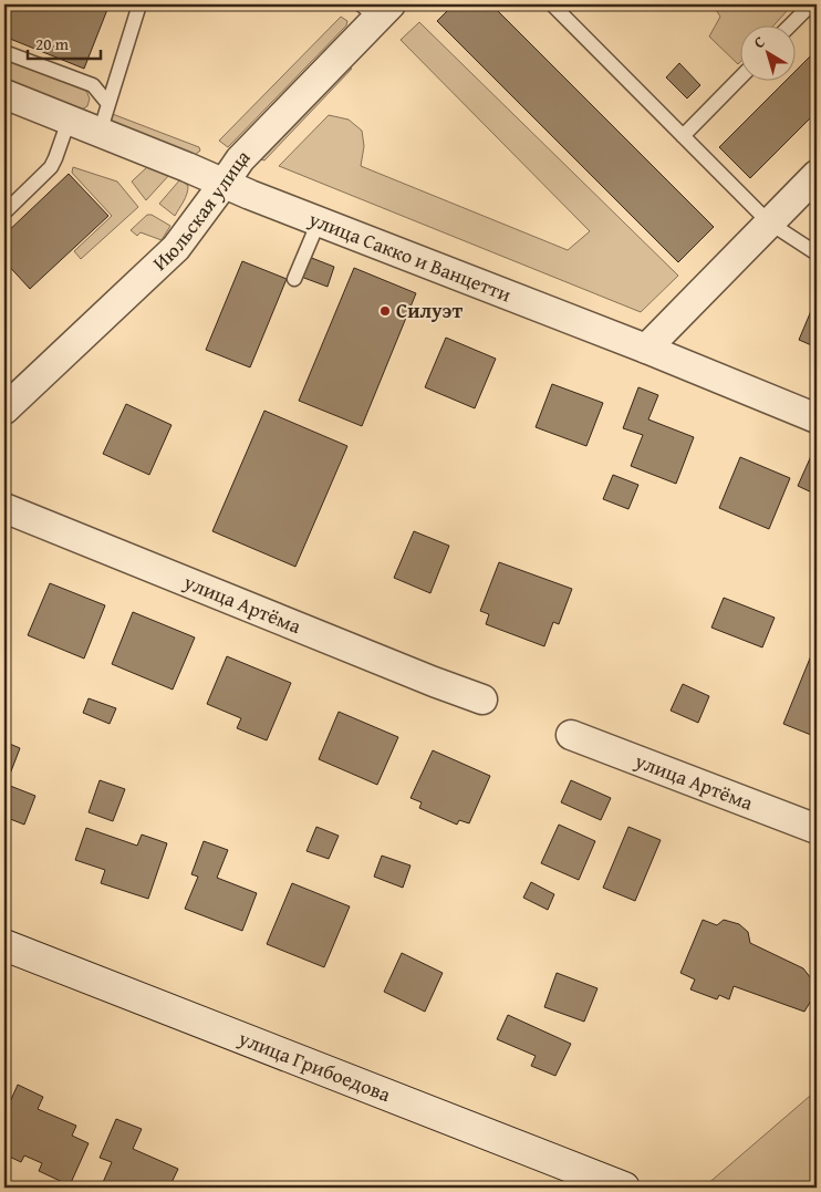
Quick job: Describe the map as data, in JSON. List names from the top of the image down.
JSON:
{
  "streets": {
    "street": [
      "Июльская улица",
      "улица Сакко и Ванцетти",
      "улица Артёма",
      "улица Грибоедова"
    ]
  },
  "crossings": [
    ["Июльская улица", "улица Сакко и Ванцетти"]
  ],
  "places": ["Силуэт"],
  "scale_bar": "20 m",
  "north": "top left"
}
